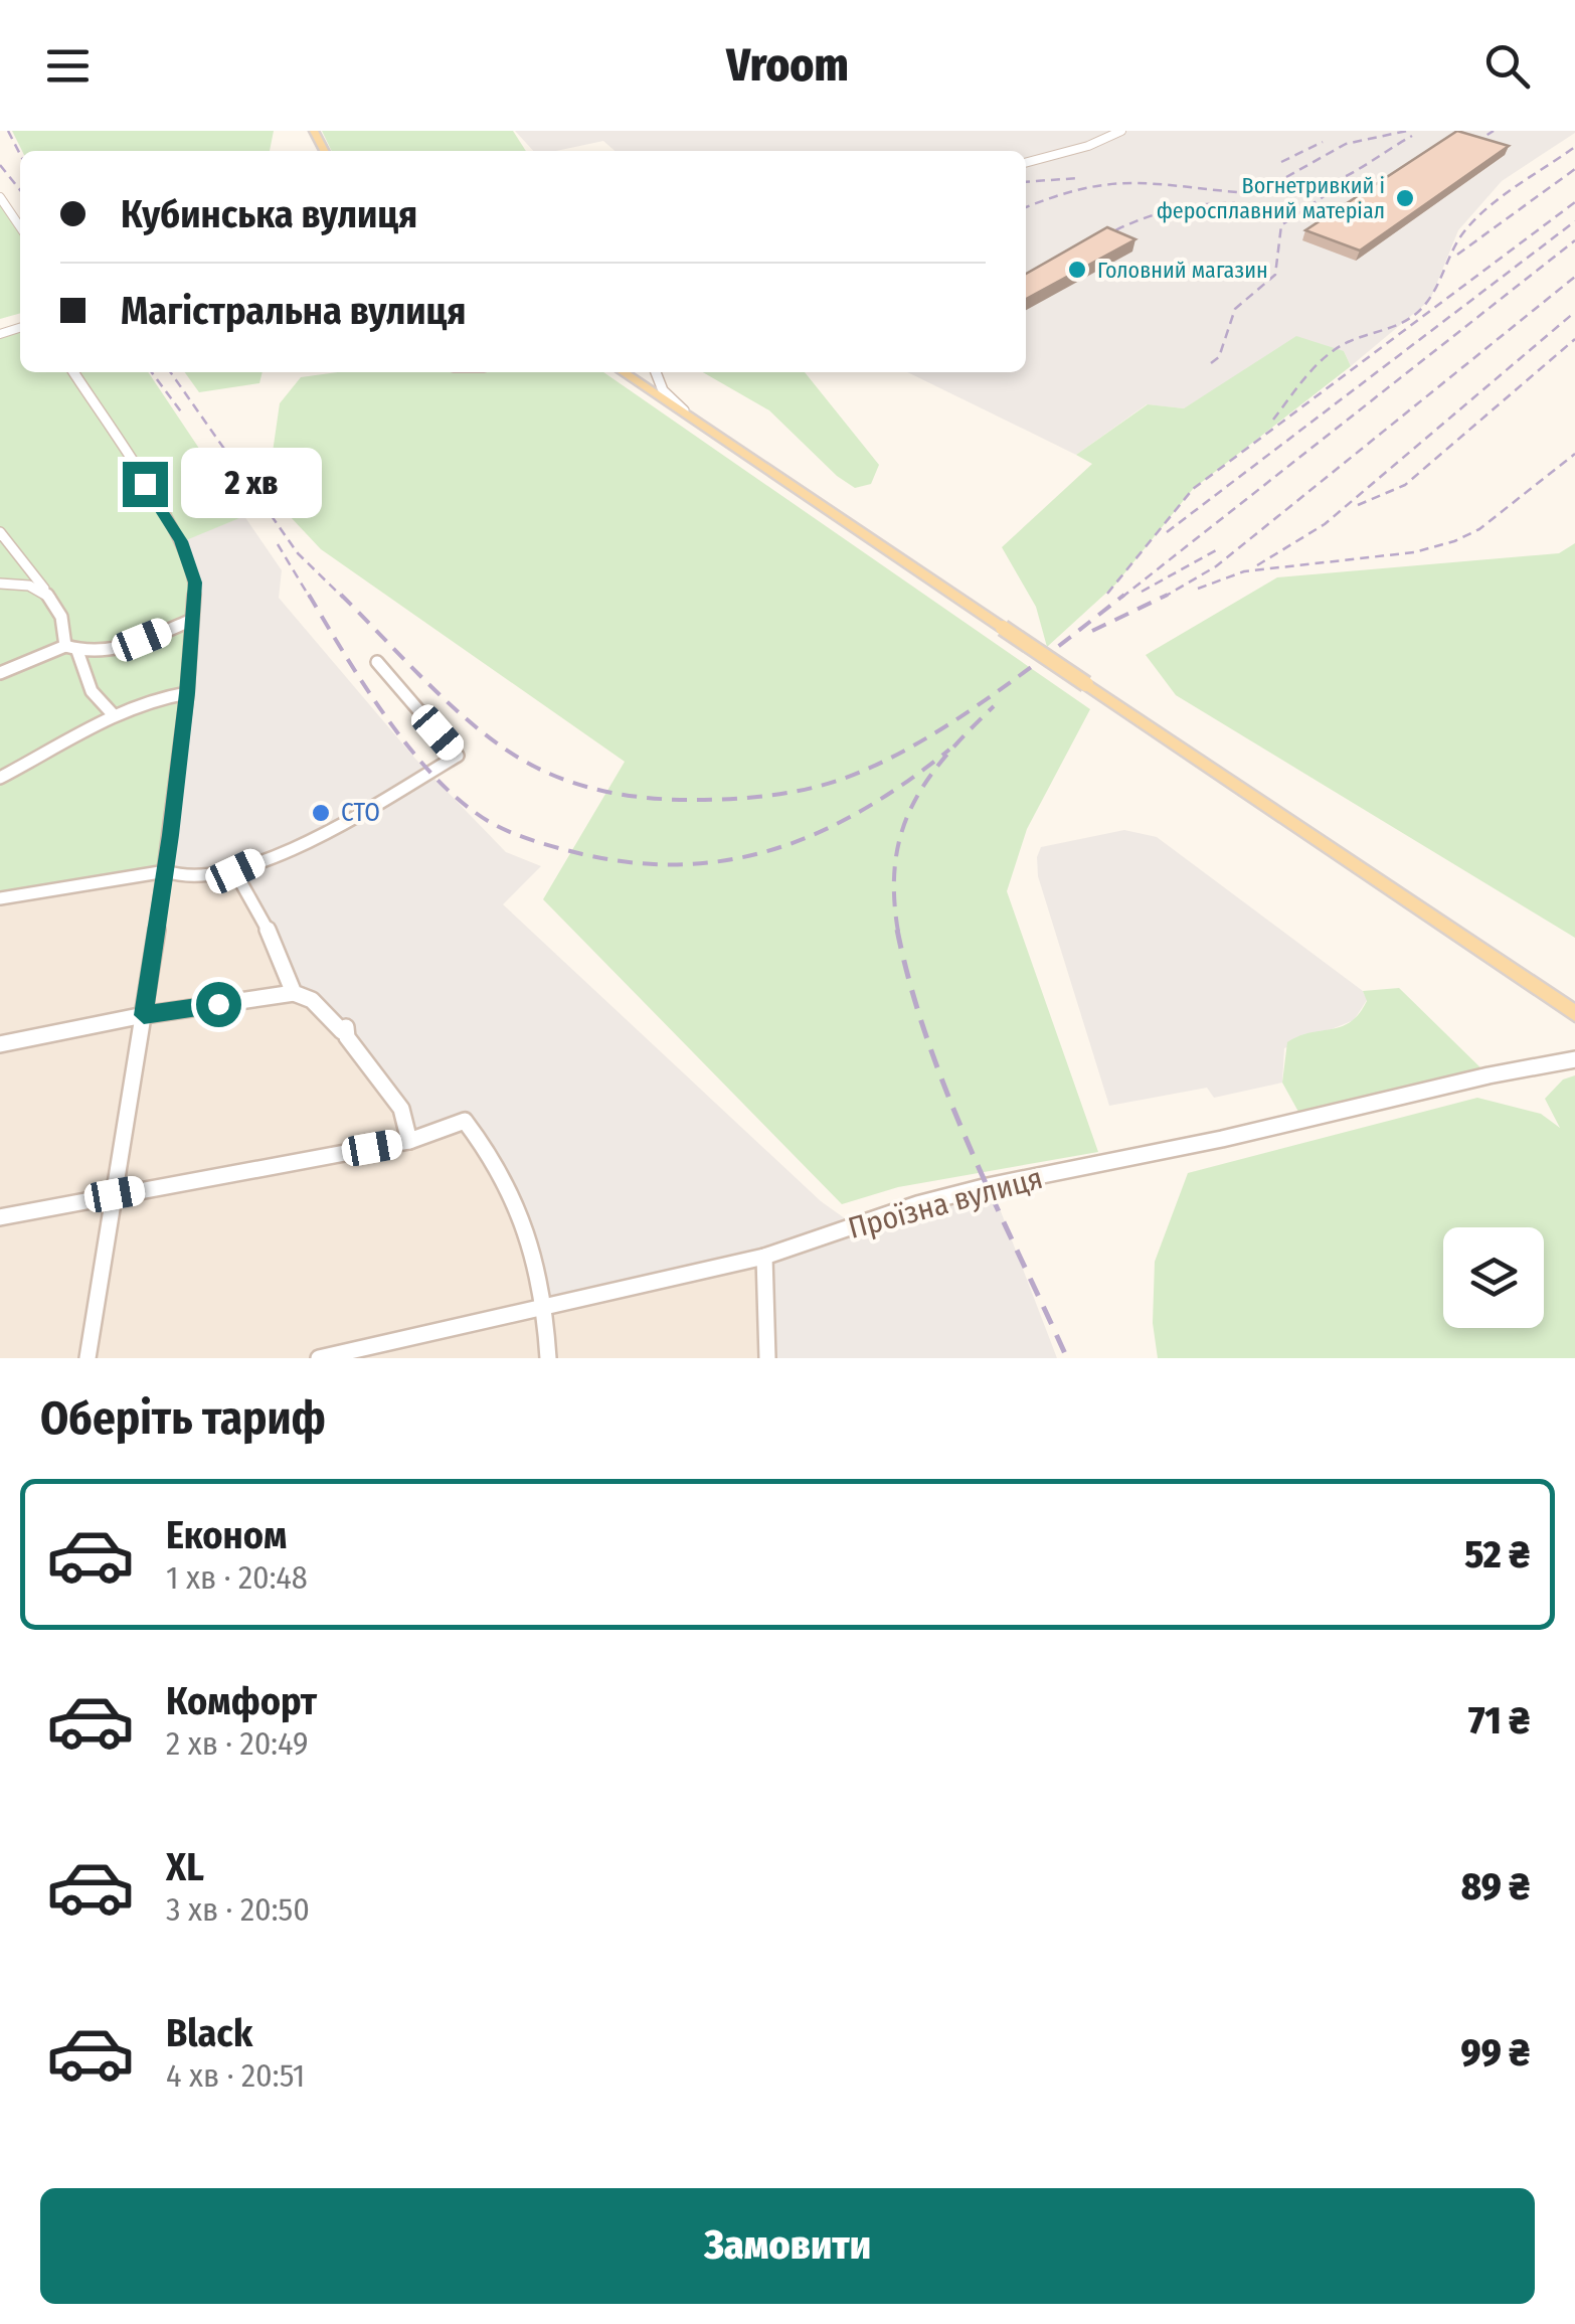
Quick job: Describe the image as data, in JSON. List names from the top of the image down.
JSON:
{
  "streets": {
    "street": ["Проїзна вулиця"]
  },
  "places": ["Вогнетривкий і феросплавний матеріал", "Головний магазин", "СТО"],
  "page": {
    "header": "Vroom",
    "banner": ["Кубинська вулиця", "Магістральна вулиця"],
    "bubble": "2 хв",
    "heading": "Оберіть тариф",
    "list": [
      {
        "name": "Економ",
        "note": "1 хв · 20:48",
        "value": "52 ₴"
      },
      {
        "name": "Комфорт",
        "note": "2 хв · 20:49",
        "value": "71 ₴"
      },
      {
        "name": "XL",
        "note": "3 хв · 20:50",
        "value": "89 ₴"
      },
      {
        "name": "Black",
        "note": "4 хв · 20:51",
        "value": "99 ₴"
      }
    ],
    "buttons": "Замовити"
  }
}
